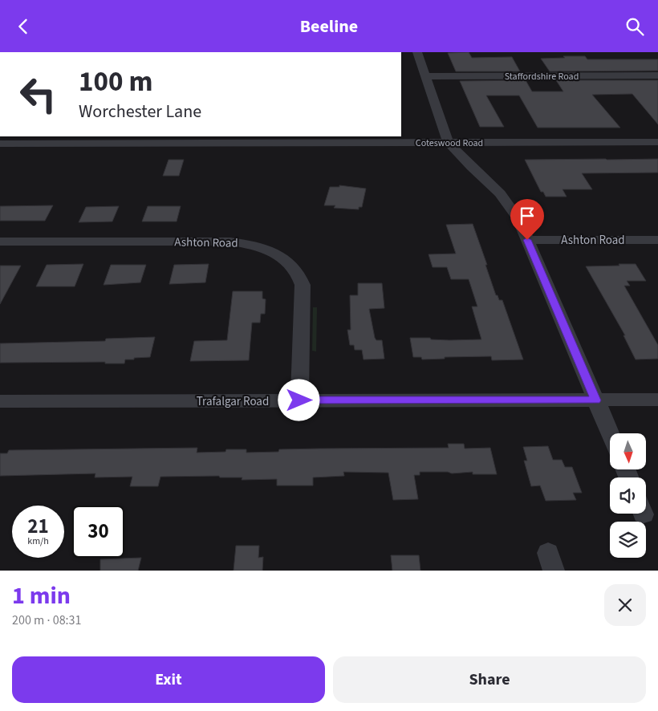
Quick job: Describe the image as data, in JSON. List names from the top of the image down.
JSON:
{
  "streets": {
    "street": [
      "Staffordshire Road",
      "Coteswood Road",
      "Ashton Road",
      "Trafalgar Road"
    ]
  },
  "crossings": [
    ["Ashton Road", "Trafalgar Road"]
  ],
  "north": "bottom",
  "page": {
    "header": "Beeline",
    "turn": ["100 m", "Worchester Lane"],
    "speed": "21 km/h",
    "limit": "30",
    "heading": ["1 min", "200 m · 08:31"],
    "buttons": ["Exit", "Share"]
  }
}
